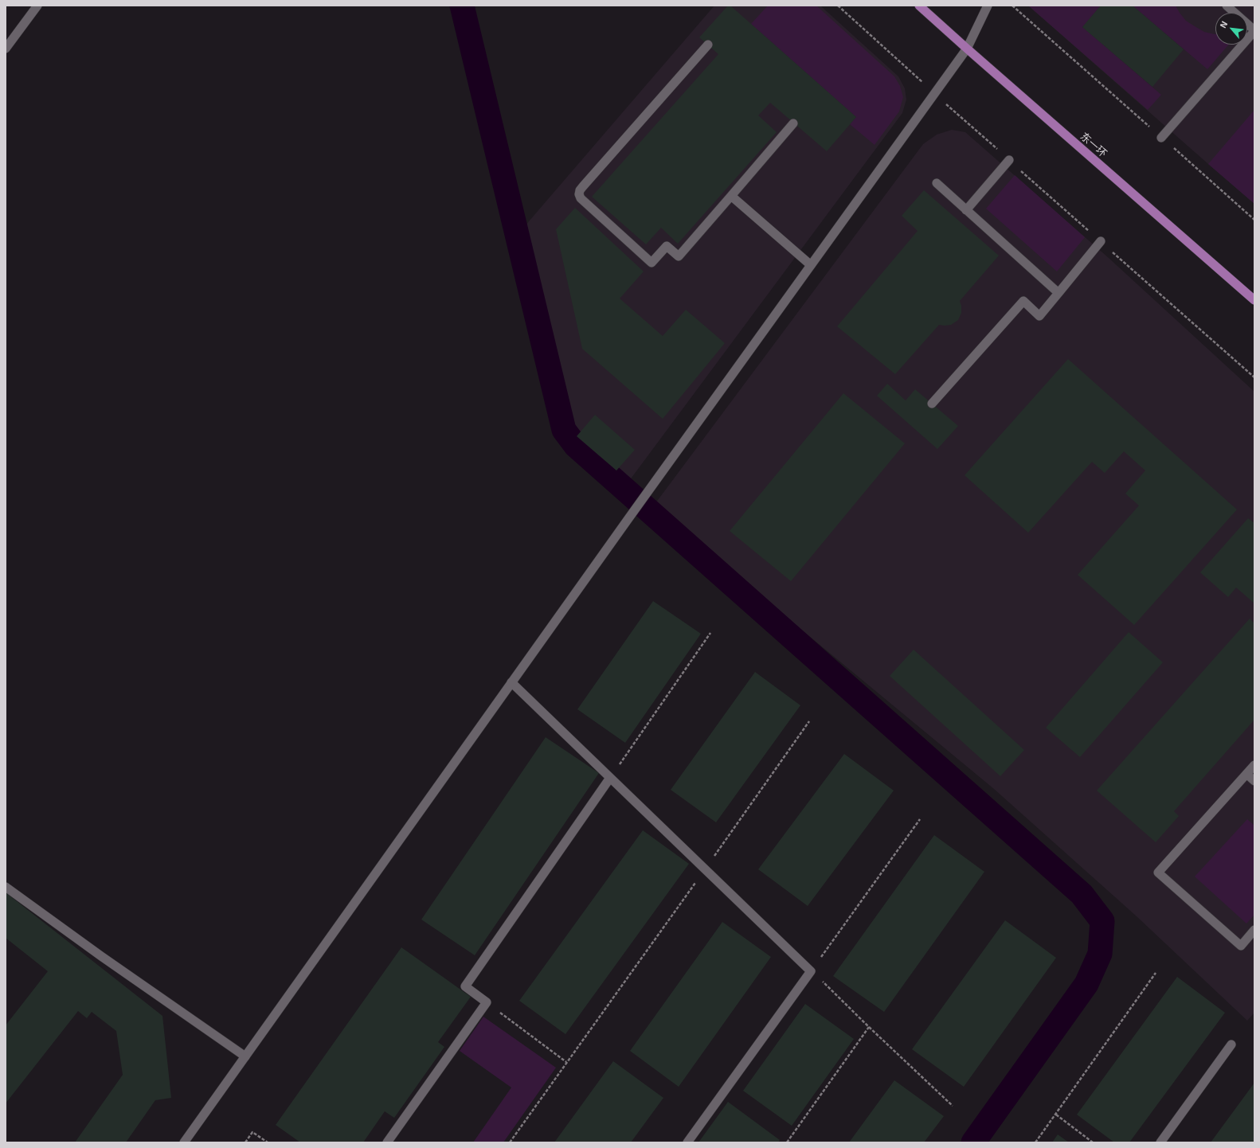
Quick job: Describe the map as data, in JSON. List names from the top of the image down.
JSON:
{
  "streets": {
    "main road": ["东一环"]
  },
  "north": "top left"
}
